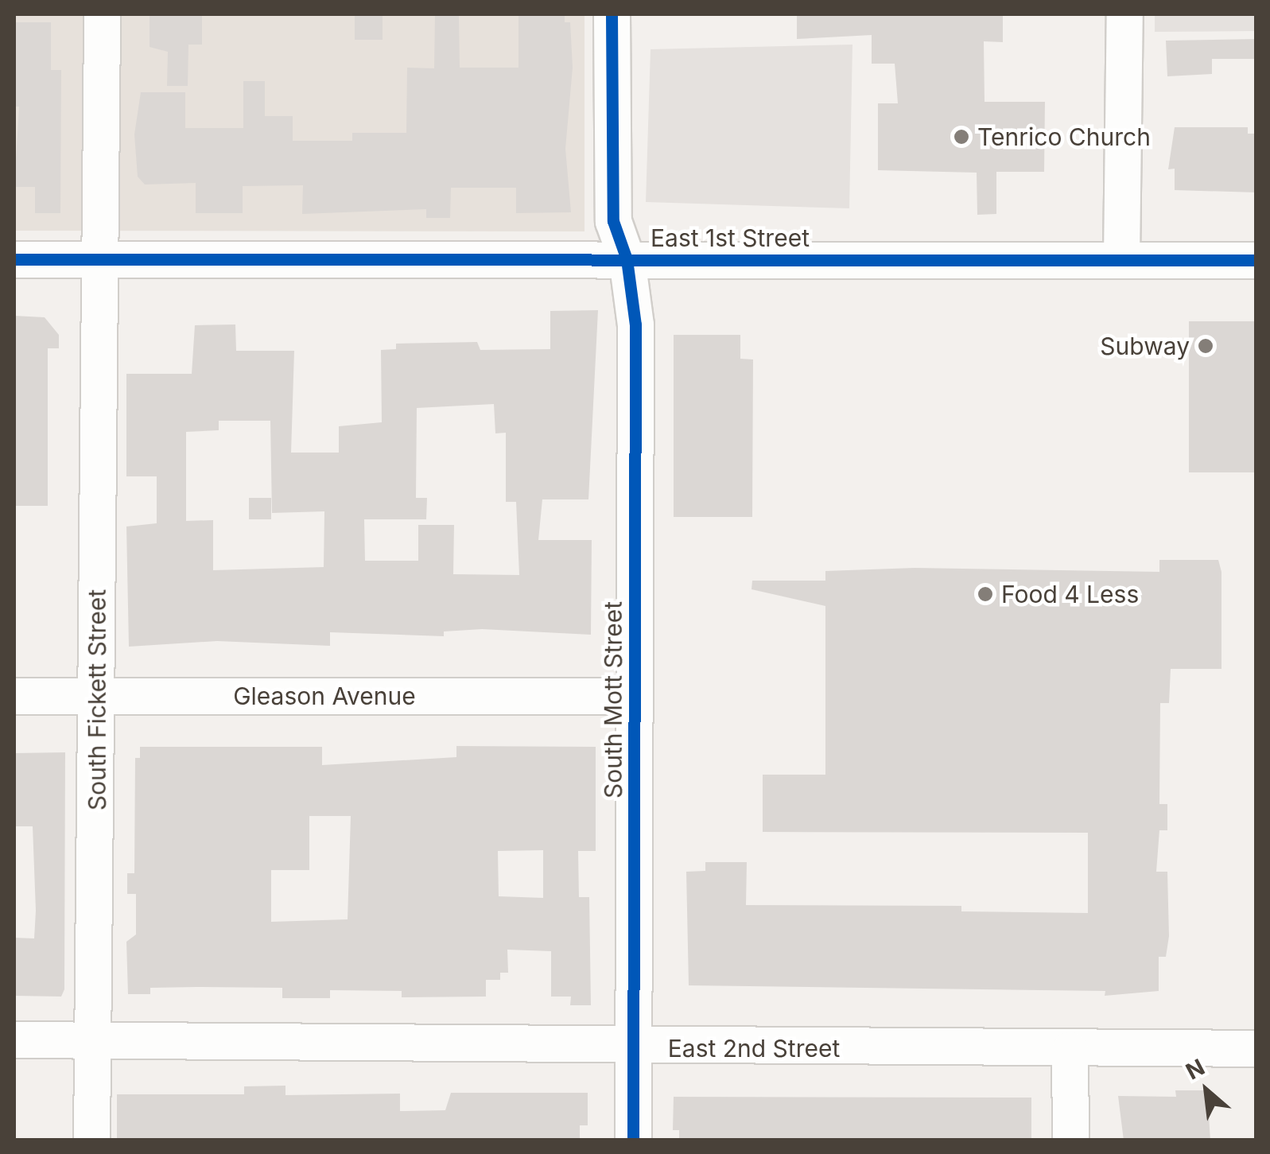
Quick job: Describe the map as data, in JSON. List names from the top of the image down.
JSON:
{
  "streets": {
    "street": [
      "East 1st Street",
      "Gleason Avenue",
      "South Fickett Street",
      "South Mott Street",
      "East 2nd Street"
    ]
  },
  "crossings": [
    ["East 1st Street", "South Fickett Street"],
    ["East 1st Street", "South Mott Street"],
    ["Gleason Avenue", "South Fickett Street"],
    ["Gleason Avenue", "South Mott Street"],
    ["South Fickett Street", "East 2nd Street"],
    ["South Mott Street", "East 2nd Street"]
  ],
  "places": ["Tenrico Church", "Subway", "Food 4 Less"],
  "north": "top left"
}
